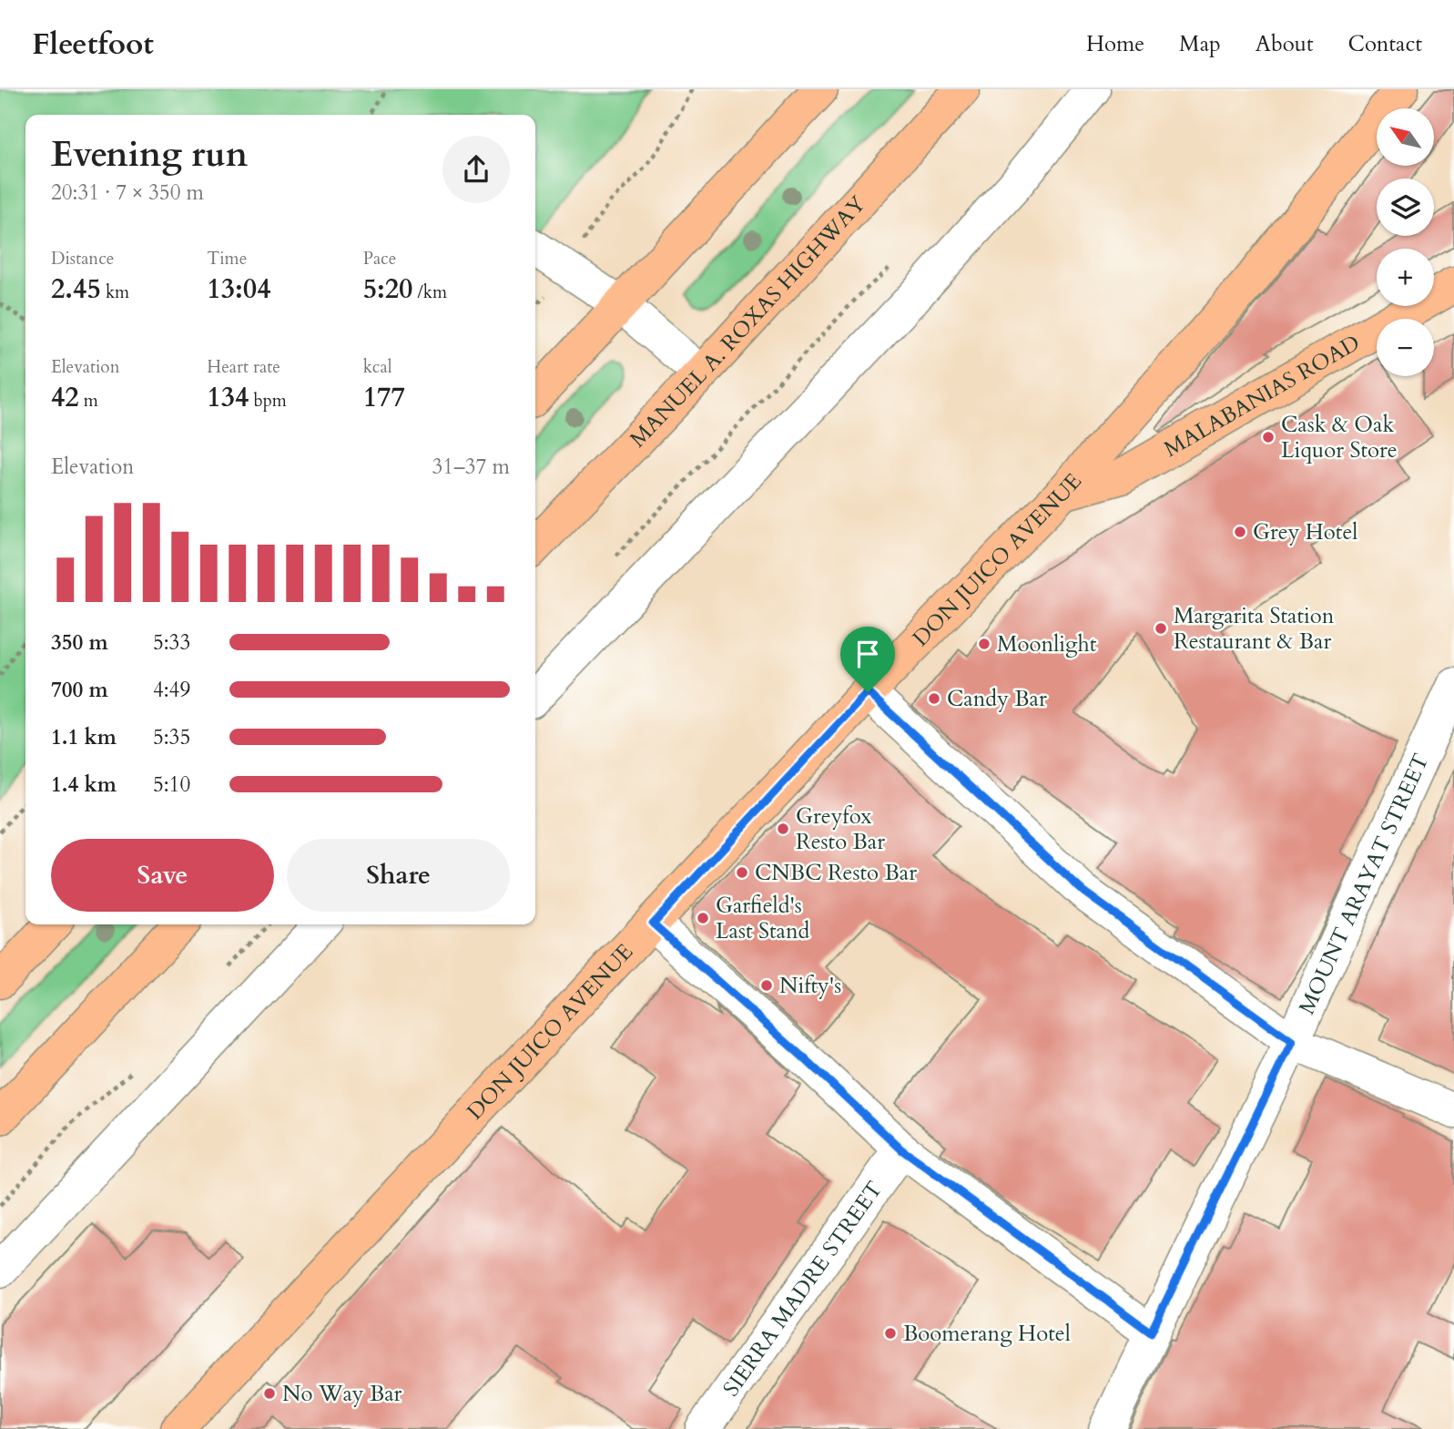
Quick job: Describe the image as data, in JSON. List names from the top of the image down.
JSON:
{
  "streets": {
    "main road": ["MANUEL A. ROXAS HIGHWAY", "MALABANIAS ROAD", "DON JUICO AVENUE"],
    "street": ["MOUNT ARAYAT STREET", "SIERRA MADRE STREET"]
  },
  "crossings": [
    ["MALABANIAS ROAD", "DON JUICO AVENUE"]
  ],
  "places": [
    "Cask & Oak Liquor Store",
    "Grey Hotel",
    "Margarita Station Restaurant & Bar",
    "Moonlight",
    "Candy Bar",
    "Greyfox Resto Bar",
    "CNBC Resto Bar",
    "Garfield's Last Stand",
    "Nifty's",
    "Boomerang Hotel",
    "No Way Bar"
  ],
  "north": "top left",
  "page": {
    "header": "Fleetfoot",
    "nav": [
      "Home",
      "Map",
      "About",
      "Contact"
    ],
    "map_buttons": ["+", "−"],
    "heading": ["Evening run", "20:31 · 7 × 350 m"],
    "stats": [
      ["Distance", "2.45 km"],
      ["Time", "13:04"],
      ["Pace", "5:20 /km"],
      ["Elevation", "42 m"],
      ["Heart rate", "134 bpm"],
      ["kcal", "177"]
    ],
    "chart": ["Elevation", "31–37 m"],
    "list": [
      {
        "name": "350 m",
        "note": "5:33"
      },
      {
        "name": "700 m",
        "note": "4:49"
      },
      {
        "name": "1.1 km",
        "note": "5:35"
      },
      {
        "name": "1.4 km",
        "note": "5:10"
      }
    ],
    "buttons": ["Save", "Share"]
  }
}
